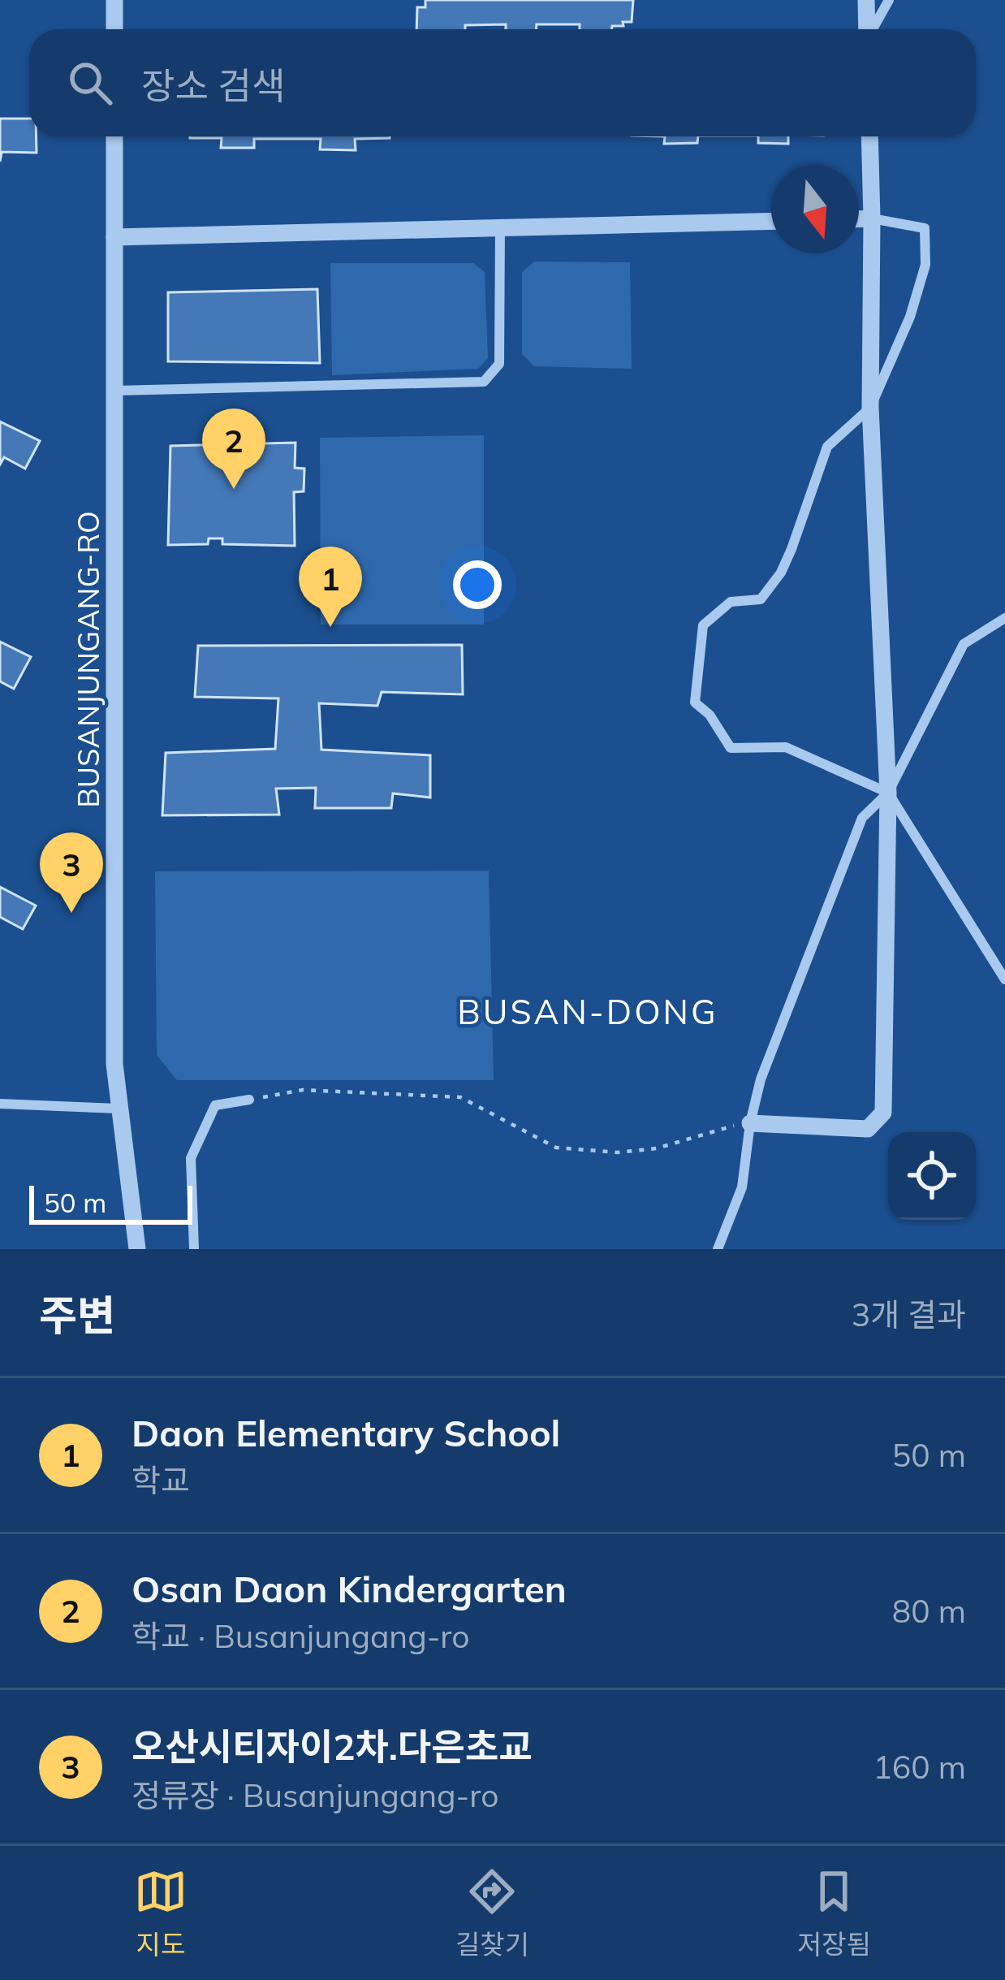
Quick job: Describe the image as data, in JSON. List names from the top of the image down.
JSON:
{
  "streets": {
    "street": ["BUSANJUNGANG-RO"]
  },
  "districts": ["BUSAN-DONG"],
  "scale_bar": "50 m",
  "north": "bottom",
  "page": {
    "search": "장소 검색",
    "pins": ["2", "1", "3"],
    "scale": "50 m",
    "heading": ["주변", "3개 결과"],
    "list": [
      {
        "mark": "1",
        "name": "Daon Elementary School",
        "note": "학교",
        "value": "50 m"
      },
      {
        "mark": "2",
        "name": "Osan Daon Kindergarten",
        "note": "학교 · Busanjungang-ro",
        "value": "80 m"
      },
      {
        "mark": "3",
        "name": "오산시티자이2차.다은초교",
        "note": "정류장 · Busanjungang-ro",
        "value": "160 m"
      }
    ],
    "nav": ["지도", "길찾기", "저장됨"]
  }
}
